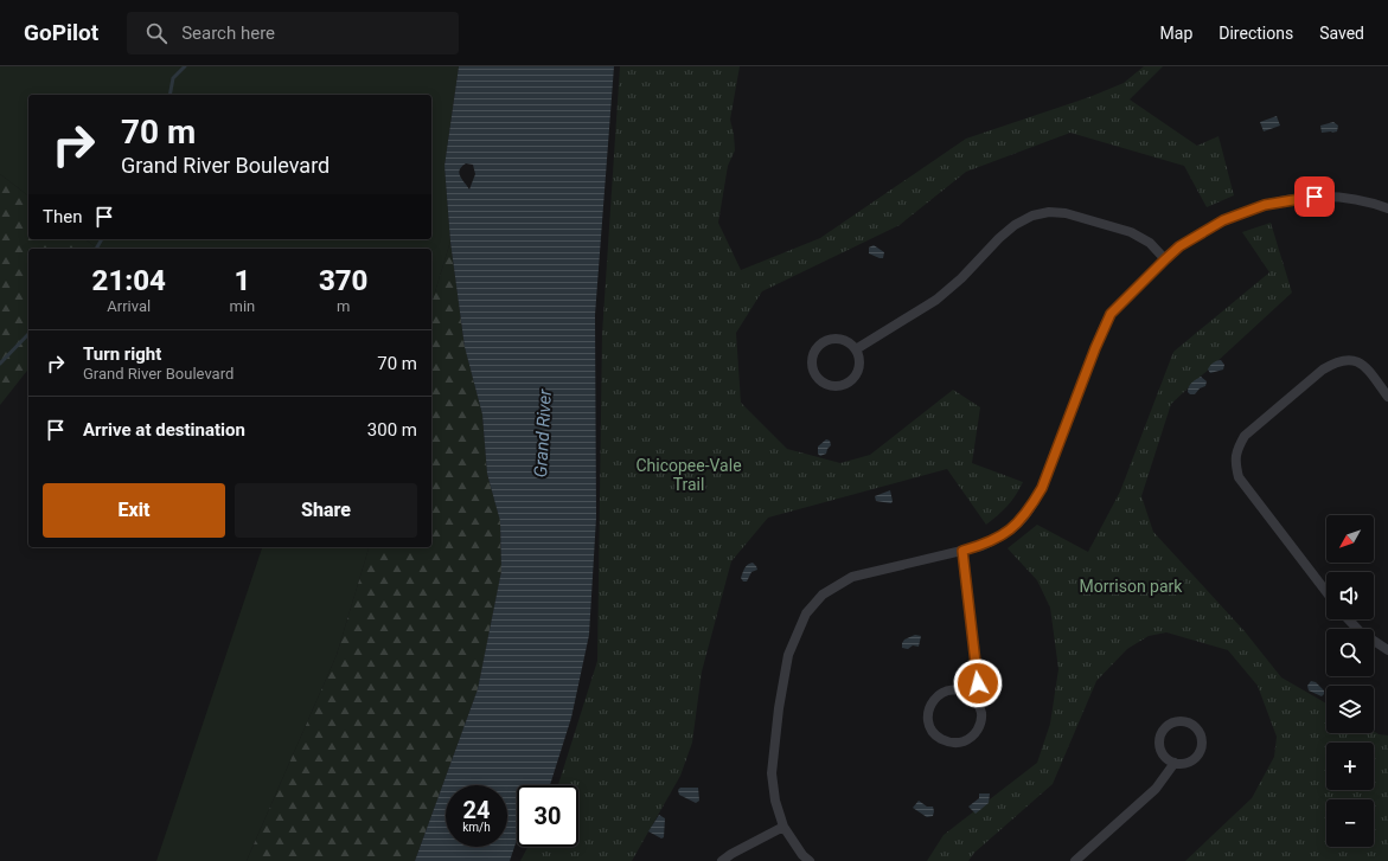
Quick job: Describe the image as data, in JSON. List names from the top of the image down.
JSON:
{
  "water": ["Grand River"],
  "parks": ["Chicopee-Vale Trail", "Morrison park"],
  "north": "bottom left",
  "page": {
    "header": "GoPilot",
    "search": "Search here",
    "nav": ["Map", "Directions", "Saved"],
    "turn": ["70 m", "Grand River Boulevard"],
    "then": "Then",
    "eta": [
      "21:04",
      "Arrival",
      "1",
      "min",
      "370",
      "m"
    ],
    "list": [
      {
        "name": "Turn right",
        "note": "Grand River Boulevard",
        "value": "70 m"
      },
      {
        "name": "Arrive at destination",
        "value": "300 m"
      }
    ],
    "buttons": ["Exit", "Share"],
    "map_buttons": ["+", "−"],
    "speed": "24 km/h",
    "limit": "30"
  }
}
